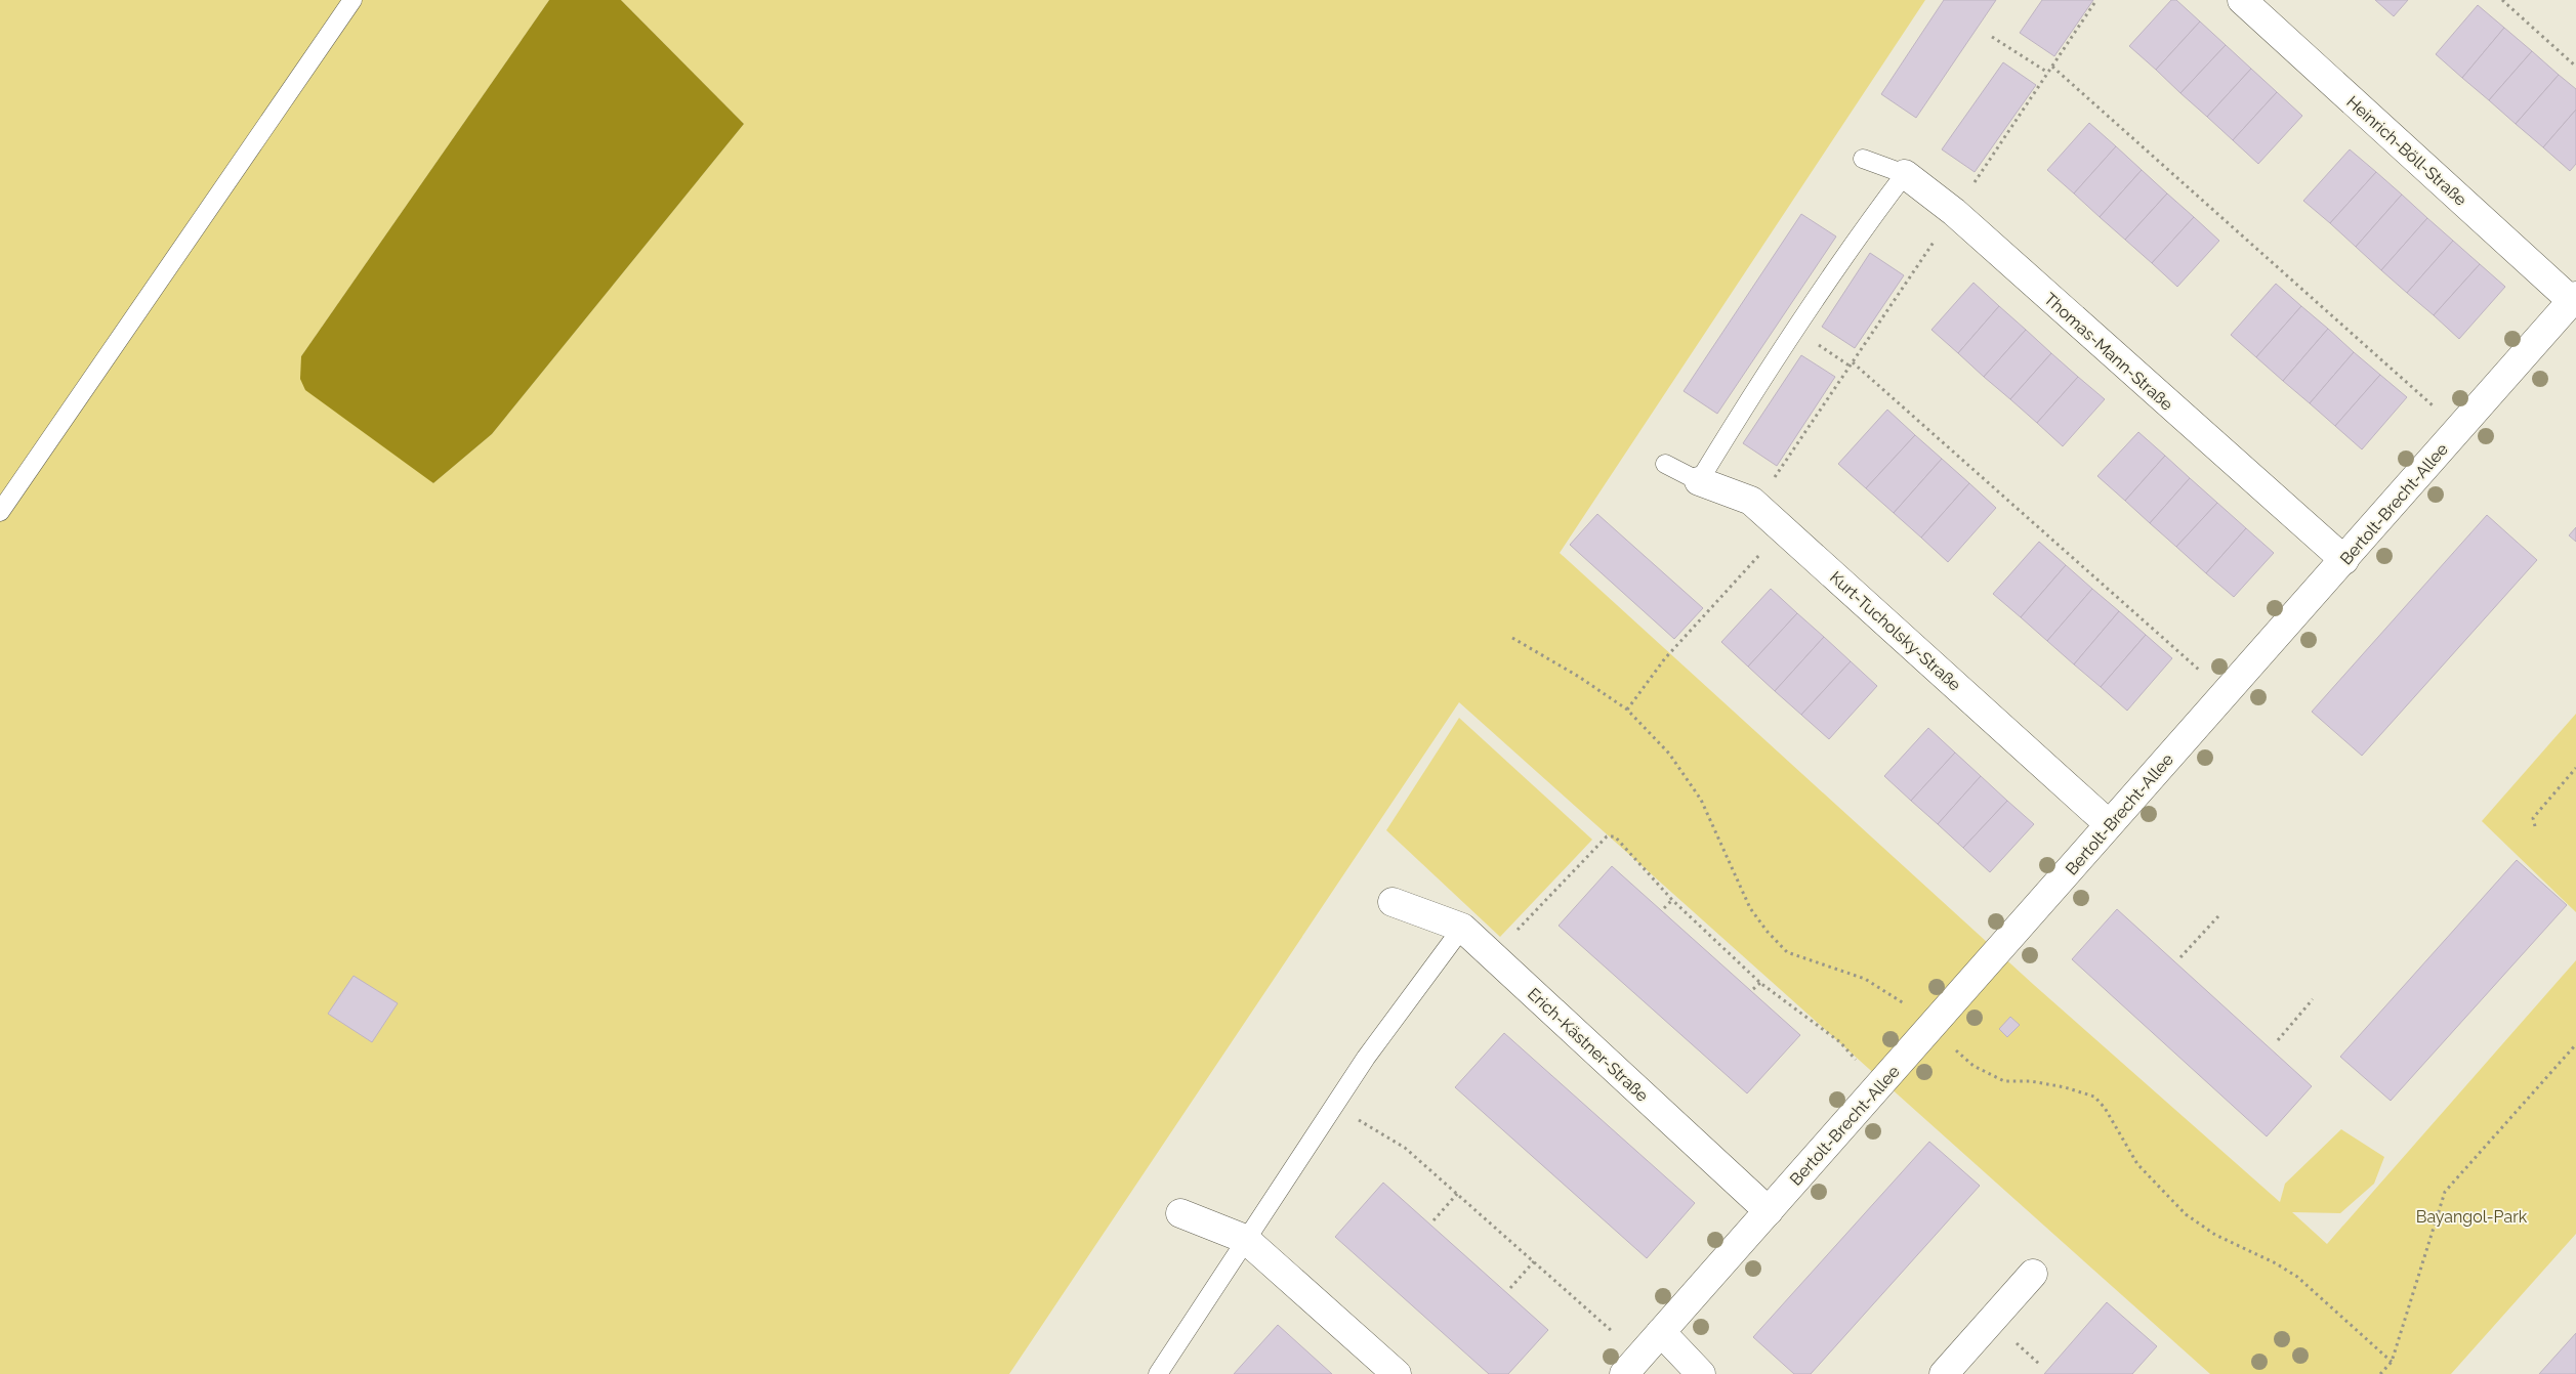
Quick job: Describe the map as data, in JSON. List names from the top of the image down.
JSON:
{
  "streets": {
    "street": [
      "Heinrich-Böll-Straße",
      "Thomas-Mann-Straße",
      "Bertolt-Brecht-Allee",
      "Kurt-Tucholsky-Straße",
      "Erich-Kästner-Straße"
    ]
  },
  "crossings": [
    ["Heinrich-Böll-Straße", "Bertolt-Brecht-Allee"],
    ["Thomas-Mann-Straße", "Bertolt-Brecht-Allee"],
    ["Bertolt-Brecht-Allee", "Kurt-Tucholsky-Straße"],
    ["Bertolt-Brecht-Allee", "Erich-Kästner-Straße"]
  ],
  "parks": ["Bayangol-Park"]
}
